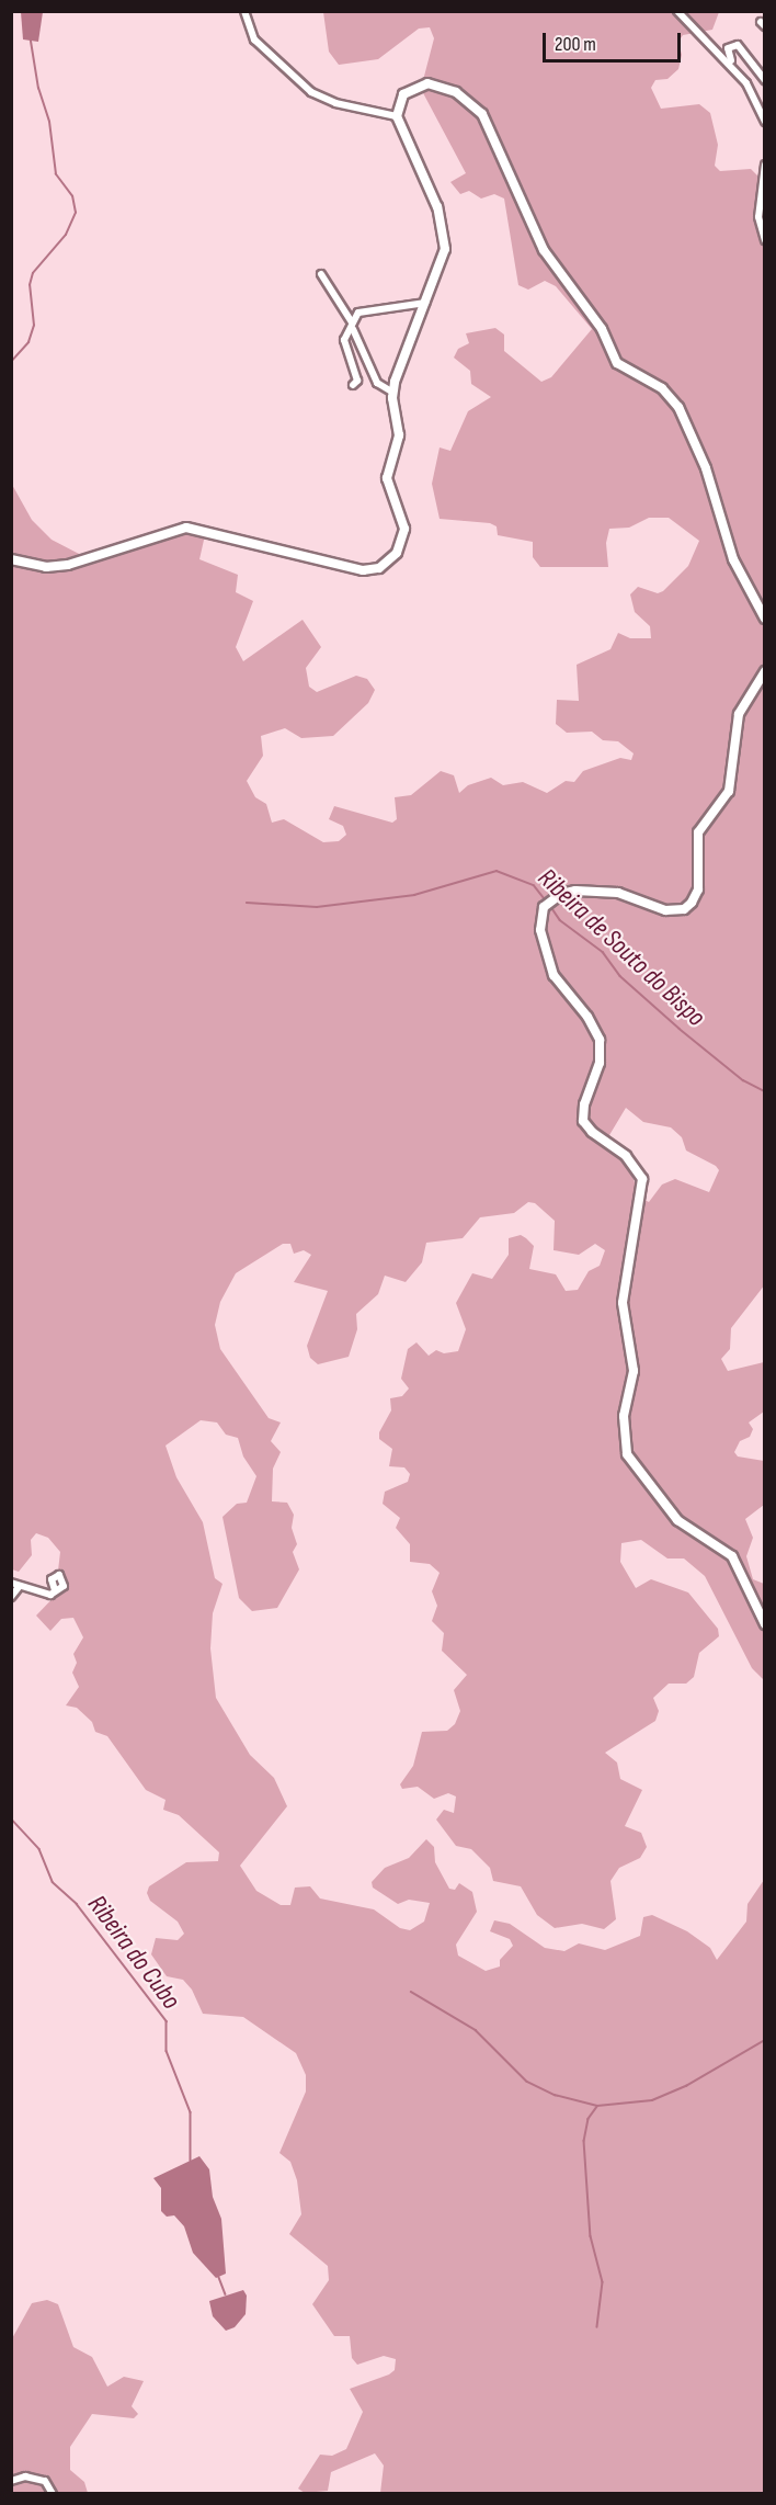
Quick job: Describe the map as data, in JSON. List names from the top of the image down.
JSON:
{
  "water": ["Ribeira de Souto do Bispo", "Ribeira do Cubo"],
  "scale_bar": "200 m"
}
